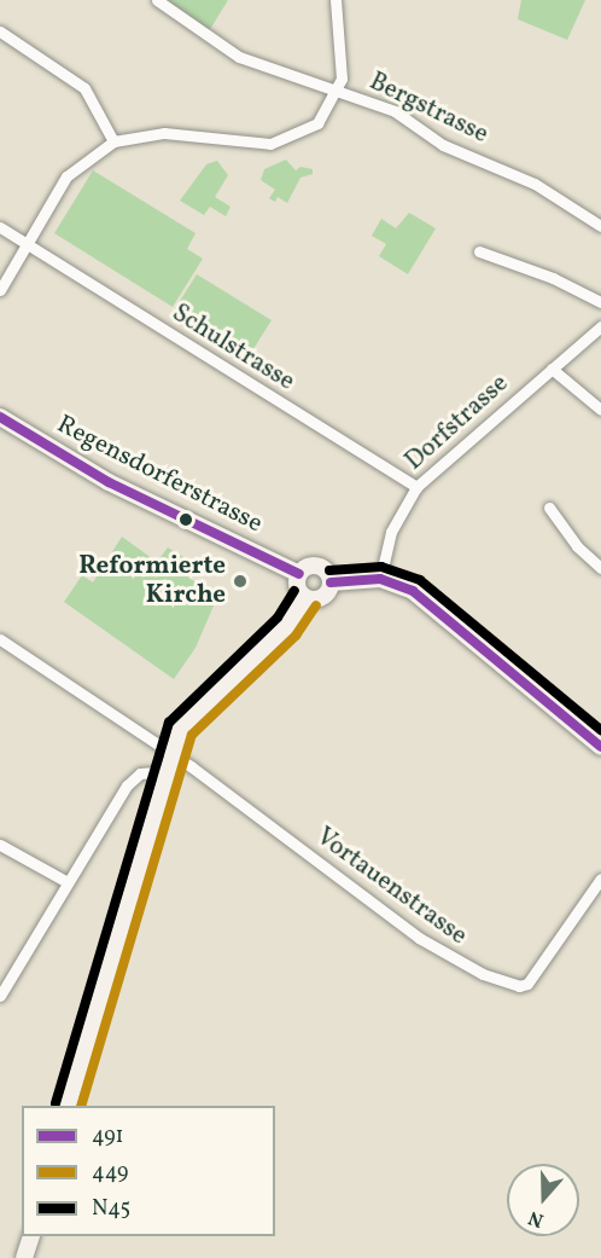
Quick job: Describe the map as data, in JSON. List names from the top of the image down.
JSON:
{
  "streets": {
    "street": [
      "Bergstrasse",
      "Schulstrasse",
      "Dorfstrasse",
      "Regensdorferstrasse",
      "Vortauenstrasse"
    ]
  },
  "crossings": [
    ["Schulstrasse", "Dorfstrasse"]
  ],
  "places": ["Reformierte Kirche"],
  "lines": ["transit line 491", "transit line N45", "transit line 449"],
  "legend": ["491", "449", "N45"],
  "north": "bottom"
}
